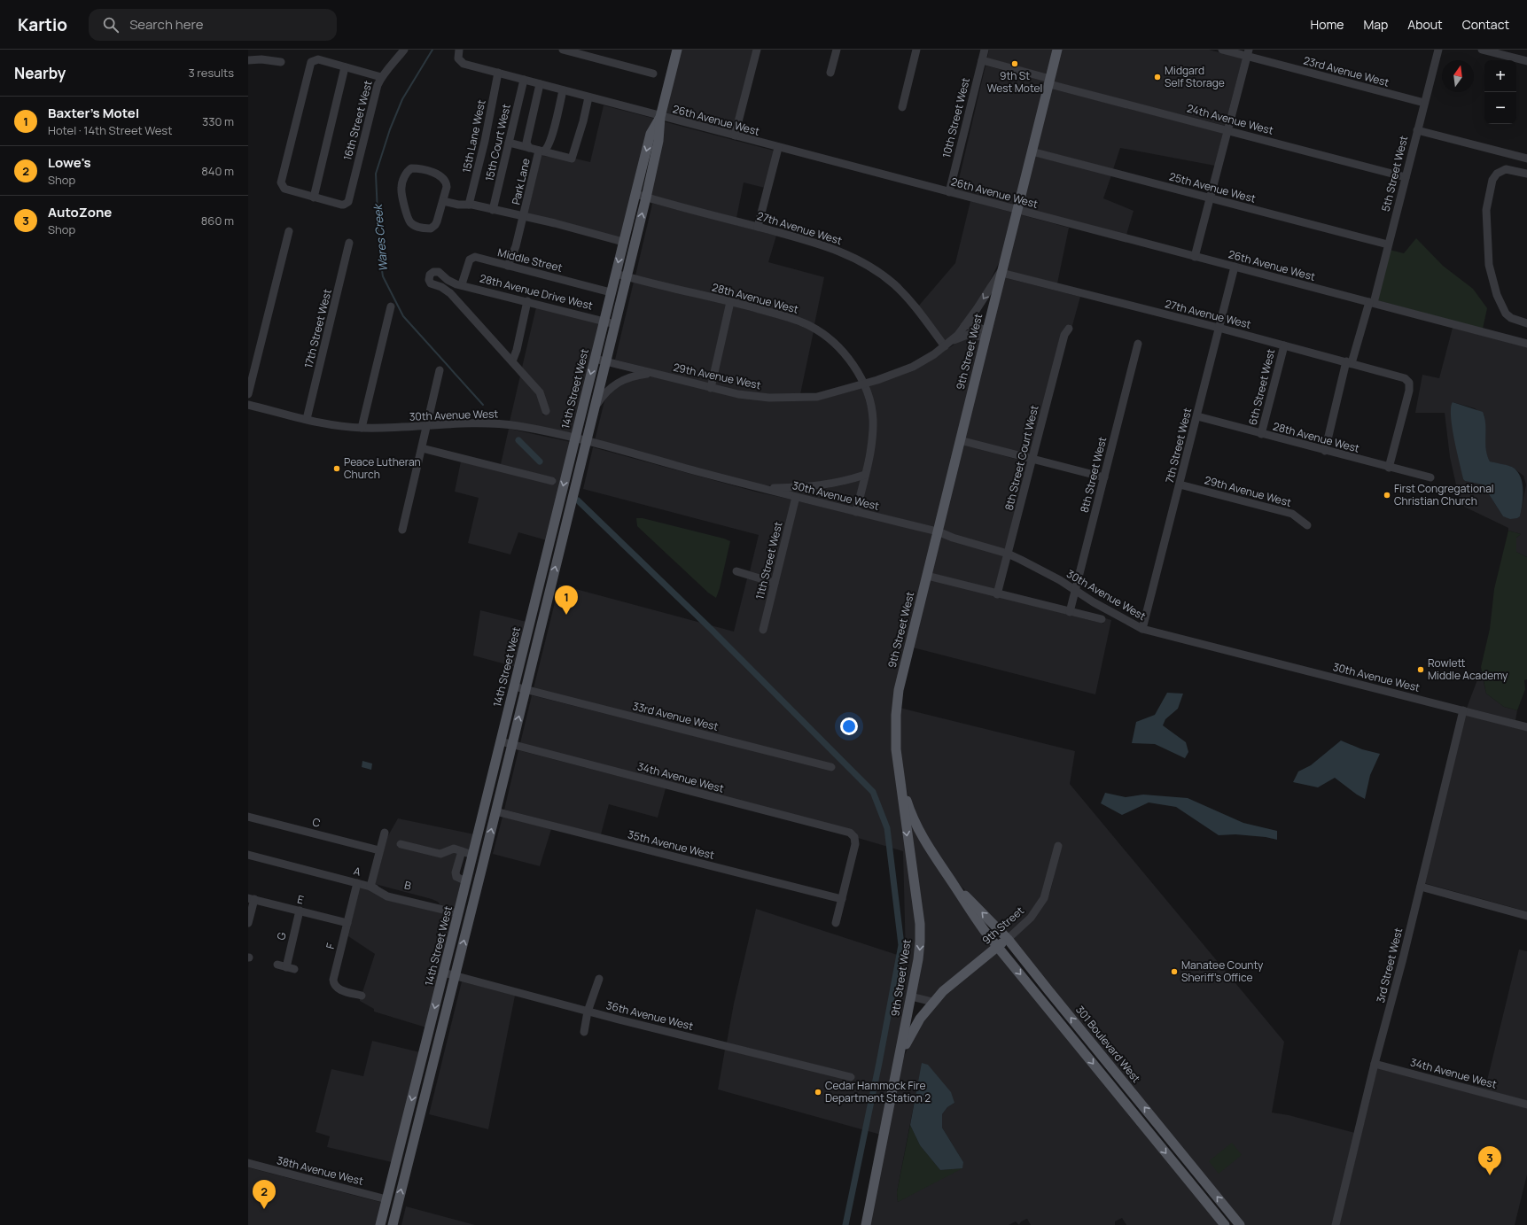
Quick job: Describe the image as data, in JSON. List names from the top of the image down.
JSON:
{
  "streets": {
    "main road": [
      "9th Street West",
      "14th Street West",
      "9th Street",
      "301 Boulevard West"
    ],
    "street": [
      "23rd Avenue West",
      "10th Street West",
      "24th Avenue West",
      "16th Street West",
      "26th Avenue West",
      "15th Lane West",
      "15th Court West",
      "5th Street West",
      "Park Lane",
      "25th Avenue West",
      "27th Avenue West",
      "Middle Street",
      "28th Avenue Drive West",
      "28th Avenue West",
      "17th Street West",
      "29th Avenue West",
      "6th Street West",
      "30th Avenue West",
      "7th Street West",
      "8th Street Court West",
      "8th Street West",
      "11th Street West",
      "33rd Avenue West",
      "34th Avenue West",
      "C",
      "35th Avenue West",
      "A",
      "E",
      "G",
      "F",
      "3rd Street West",
      "36th Avenue West",
      "38th Avenue West"
    ]
  },
  "crossings": [
    ["23rd Avenue West", "5th Street West"],
    ["10th Street West", "24th Avenue West"],
    ["10th Street West", "26th Avenue West"],
    ["24th Avenue West", "5th Street West"],
    ["24th Avenue West", "9th Street West"],
    ["26th Avenue West", "15th Lane West"],
    ["26th Avenue West", "15th Court West"],
    ["26th Avenue West", "5th Street West"],
    ["26th Avenue West", "Park Lane"],
    ["26th Avenue West", "9th Street West"],
    ["26th Avenue West", "14th Street West"],
    ["26th Avenue West", "7th Street West"],
    ["5th Street West", "25th Avenue West"],
    ["5th Street West", "27th Avenue West"],
    ["5th Street West", "28th Avenue West"],
    ["Park Lane", "Middle Street"],
    ["25th Avenue West", "9th Street West"],
    ["27th Avenue West", "28th Avenue West"],
    ["27th Avenue West", "9th Street West"],
    ["27th Avenue West", "29th Avenue West"],
    ["27th Avenue West", "6th Street West"],
    ["27th Avenue West", "14th Street West"],
    ["27th Avenue West", "7th Street West"],
    ["Middle Street", "28th Avenue Drive West"],
    ["Middle Street", "14th Street West"],
    ["28th Avenue Drive West", "14th Street West"],
    ["28th Avenue West", "29th Avenue West"],
    ["28th Avenue West", "6th Street West"],
    ["28th Avenue West", "14th Street West"],
    ["28th Avenue West", "7th Street West"],
    ["17th Street West", "30th Avenue West"],
    ["9th Street West", "29th Avenue West"],
    ["9th Street West", "30th Avenue West"],
    ["9th Street West", "9th Street"],
    ["9th Street West", "301 Boulevard West"],
    ["29th Avenue West", "14th Street West"],
    ["29th Avenue West", "7th Street West"],
    ["14th Street West", "30th Avenue West"],
    ["14th Street West", "33rd Avenue West"],
    ["14th Street West", "34th Avenue West"],
    ["14th Street West", "35th Avenue West"],
    ["14th Street West", "A"],
    ["14th Street West", "36th Avenue West"],
    ["14th Street West", "38th Avenue West"],
    ["30th Avenue West", "7th Street West"],
    ["30th Avenue West", "8th Street Court West"],
    ["30th Avenue West", "8th Street West"],
    ["30th Avenue West", "11th Street West"],
    ["30th Avenue West", "3rd Street West"],
    ["34th Avenue West", "35th Avenue West"],
    ["34th Avenue West", "3rd Street West"],
    ["A", "F"],
    ["E", "G"],
    ["E", "F"],
    ["9th Street", "301 Boulevard West"]
  ],
  "water": ["Wares Creek"],
  "places": [
    "9th St West Motel",
    "Midgard Self Storage",
    "Peace Lutheran Church",
    "First Congregational Christian Church",
    "Rowlett Middle Academy",
    "Manatee County Sheriff's Office",
    "Cedar Hammock Fire Department Station 2"
  ],
  "north": "top",
  "page": {
    "header": "Kartio",
    "search": "Search here",
    "nav": [
      "Home",
      "Map",
      "About",
      "Contact"
    ],
    "heading": ["Nearby", "3 results"],
    "map_buttons": ["+", "−"],
    "list": [
      {
        "mark": "1",
        "name": "Baxter's Motel",
        "note": "Hotel · 14th Street West",
        "value": "330 m"
      },
      {
        "mark": "2",
        "name": "Lowe's",
        "note": "Shop",
        "value": "840 m"
      },
      {
        "mark": "3",
        "name": "AutoZone",
        "note": "Shop",
        "value": "860 m"
      }
    ],
    "pins": ["1", "3", "2"]
  }
}
